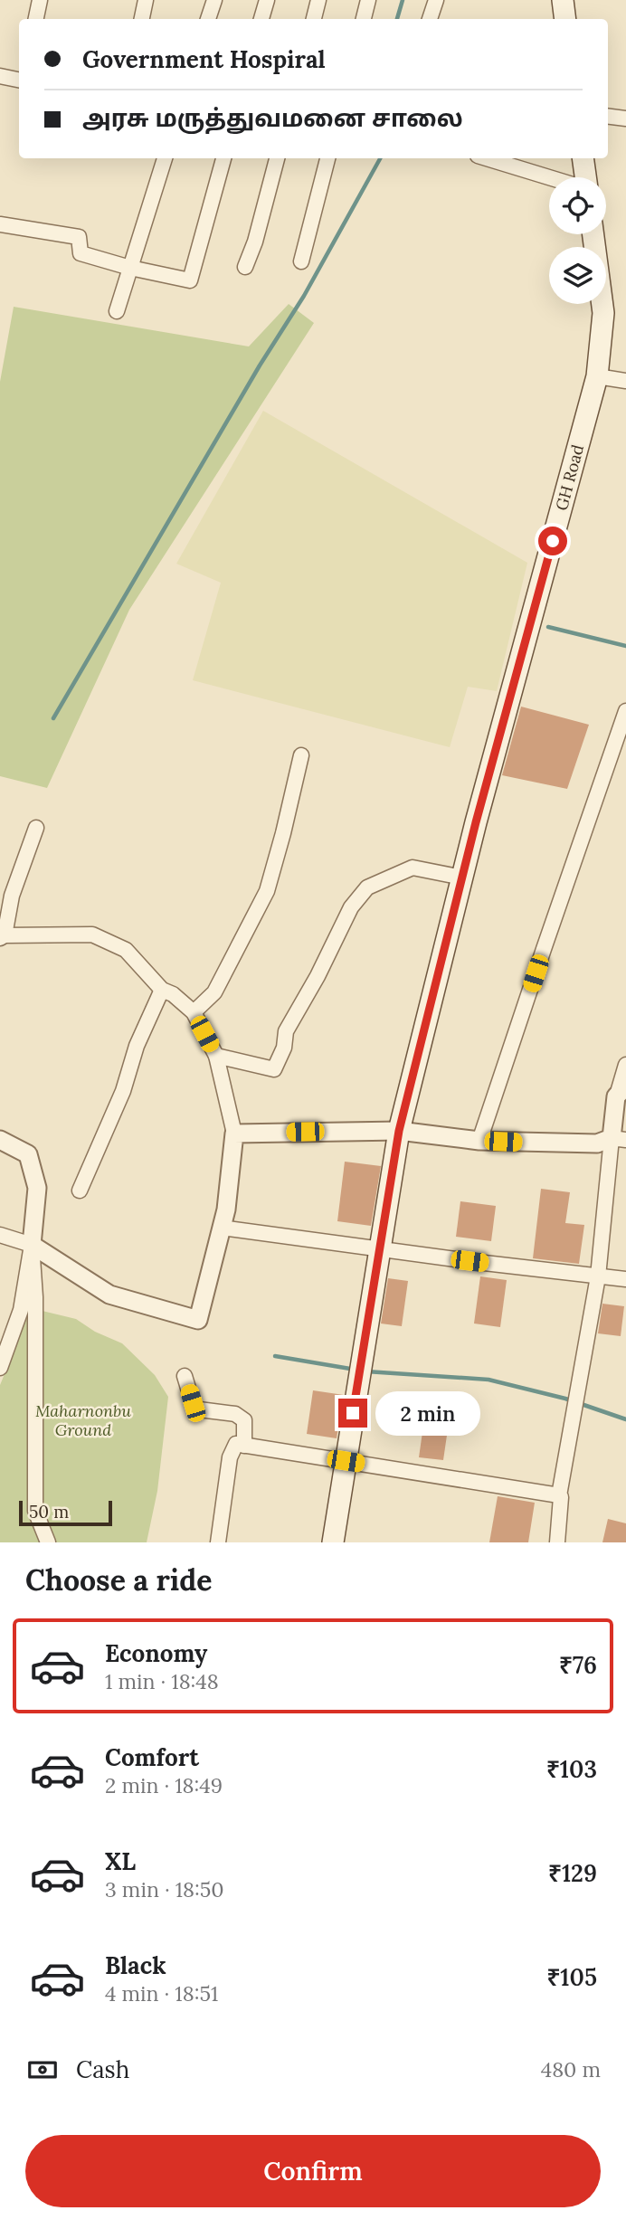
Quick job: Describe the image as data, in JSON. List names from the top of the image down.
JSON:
{
  "streets": {
    "main road": ["GH Road"]
  },
  "parks": ["Maharnonbu Ground"],
  "scale_bar": "50 m",
  "page": {
    "banner": ["Government Hospiral", "அரசு மருத்துவமனை சாலை"],
    "bubble": "2 min",
    "scale": "50 m",
    "heading": "Choose a ride",
    "list": [
      {
        "name": "Economy",
        "note": "1 min · 18:48",
        "value": "₹76"
      },
      {
        "name": "Comfort",
        "note": "2 min · 18:49",
        "value": "₹103"
      },
      {
        "name": "XL",
        "note": "3 min · 18:50",
        "value": "₹129"
      },
      {
        "name": "Black",
        "note": "4 min · 18:51",
        "value": "₹105"
      }
    ],
    "pay": ["Cash", "480 m"],
    "buttons": "Confirm"
  }
}
